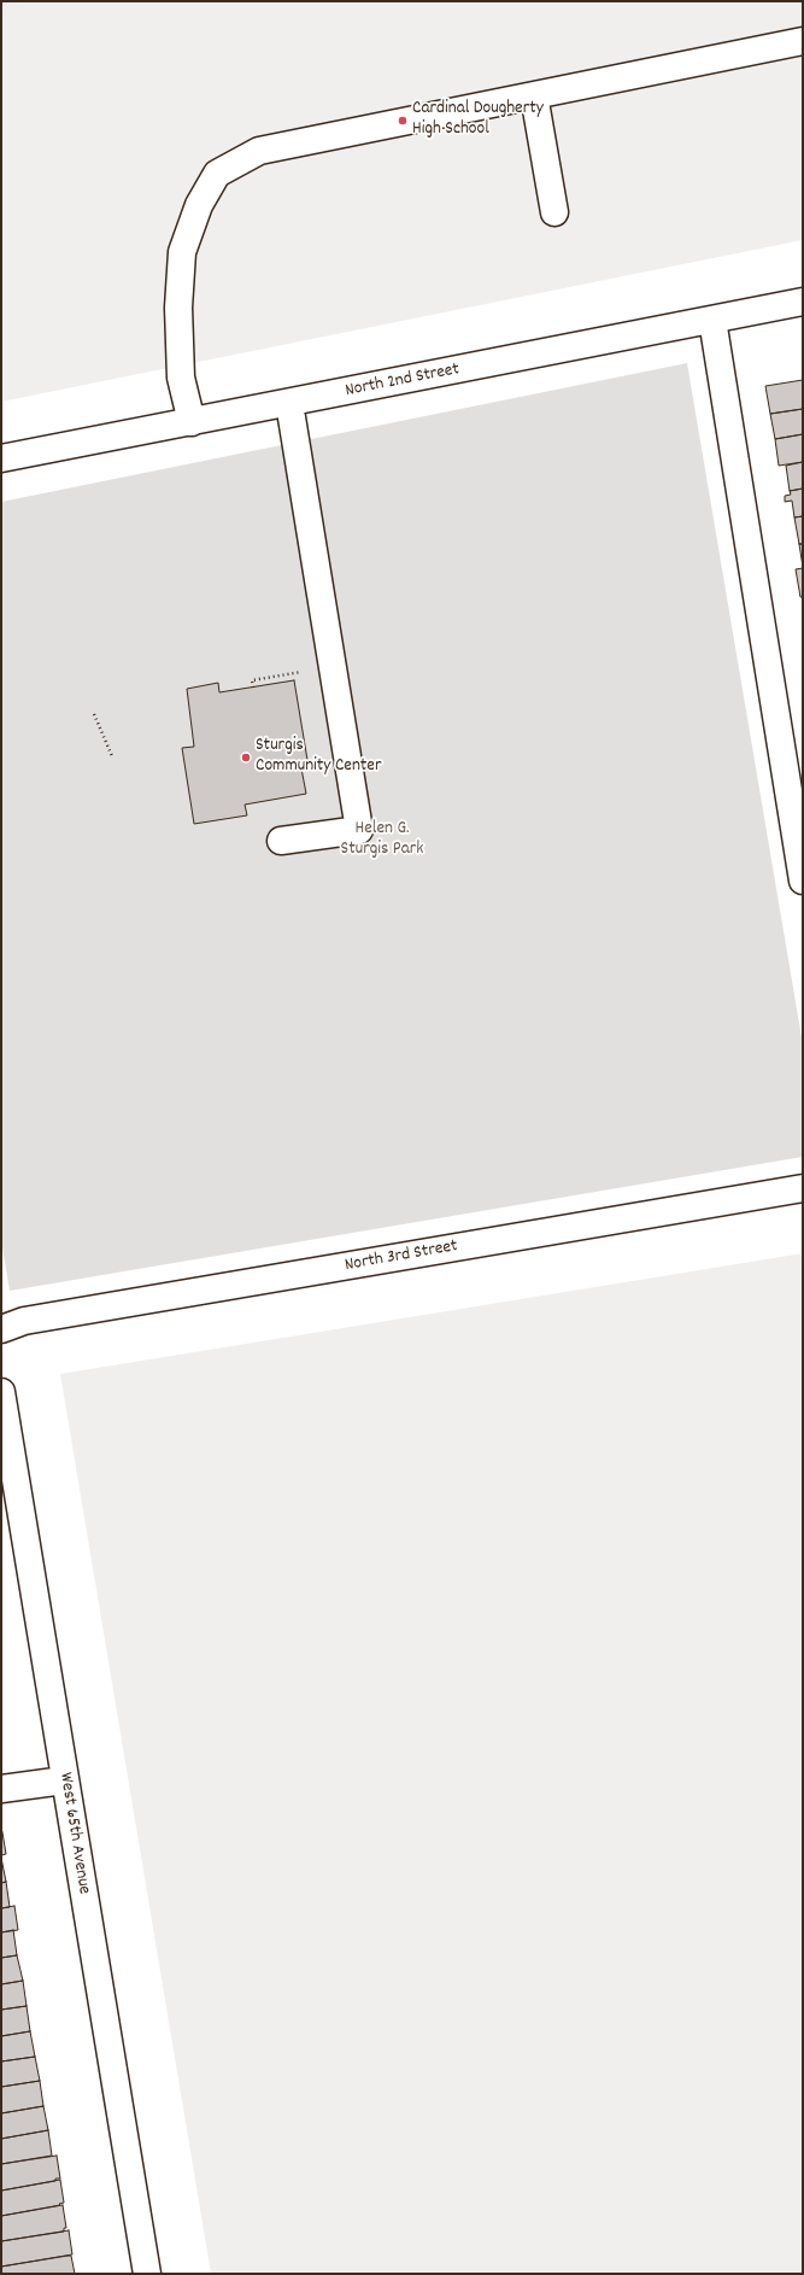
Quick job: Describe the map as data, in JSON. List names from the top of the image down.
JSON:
{
  "streets": {
    "street": ["North 2nd Street", "North 3rd Street", "West 65th Avenue"]
  },
  "parks": ["Helen G. Sturgis Park"],
  "places": ["Cardinal Dougherty High School", "Sturgis Community Center"]
}
